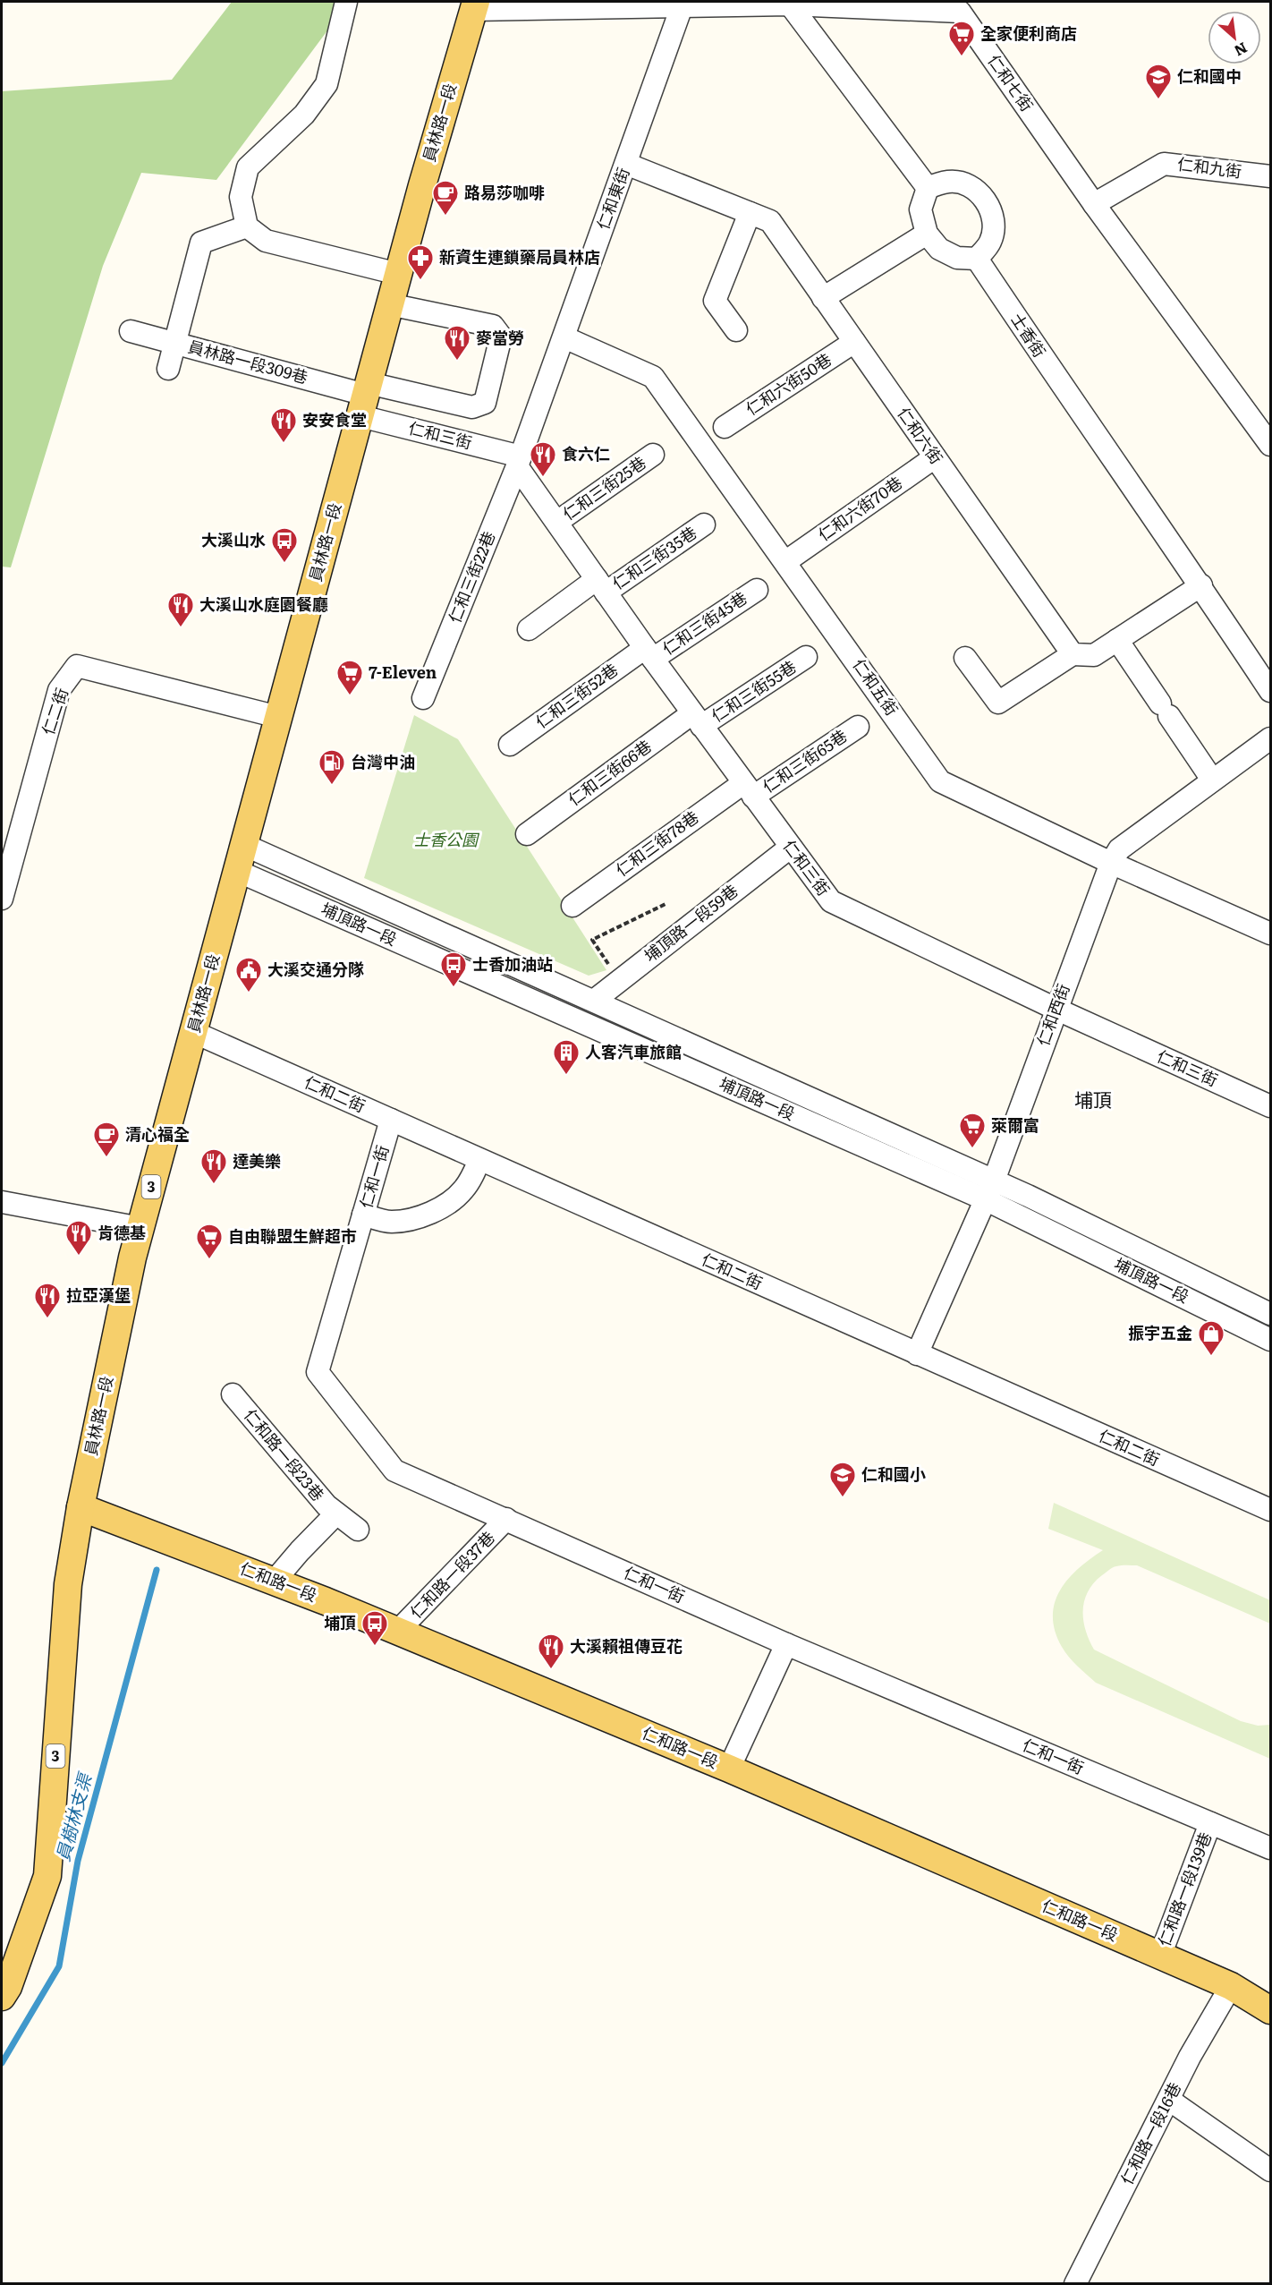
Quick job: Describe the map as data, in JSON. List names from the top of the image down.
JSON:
{
  "streets": {
    "main road": ["員林路一段", "3", "仁和路一段"],
    "street": [
      "仁和七街",
      "仁和九街",
      "仁和東街",
      "士香街",
      "員林路一段309巷",
      "仁和六街50巷",
      "仁和三街",
      "仁和六街",
      "仁和三街25巷",
      "仁和六街70巷",
      "仁和三街35巷",
      "仁和三街22巷",
      "仁和三街45巷",
      "仁和五街",
      "仁和三街55巷",
      "仁和三街52巷",
      "仁二街",
      "仁和三街65巷",
      "仁和三街66巷",
      "仁和三街78巷",
      "埔頂路一段59巷",
      "埔頂路一段",
      "仁和西街",
      "仁和二街",
      "仁和一街",
      "仁和路一段23巷",
      "仁和路一段37巷",
      "仁和路一段139巷",
      "仁和路一段16巷"
    ]
  },
  "crossings": [
    ["仁和七街", "員林路一段"],
    ["仁和七街", "仁和九街"],
    ["仁和七街", "仁和東街"],
    ["員林路一段", "員林路一段309巷"],
    ["員林路一段", "仁和三街"],
    ["員林路一段", "仁二街"],
    ["員林路一段", "埔頂路一段"],
    ["員林路一段", "仁和二街"],
    ["員林路一段", "仁和路一段"],
    ["仁和東街", "仁和三街"],
    ["仁和東街", "仁和六街"],
    ["仁和東街", "仁和三街22巷"],
    ["仁和東街", "仁和五街"],
    ["員林路一段309巷", "仁和三街"],
    ["仁和六街50巷", "仁和六街"],
    ["仁和三街", "仁和三街25巷"],
    ["仁和三街", "仁和三街35巷"],
    ["仁和三街", "仁和三街22巷"],
    ["仁和三街", "仁和三街45巷"],
    ["仁和三街", "仁和三街55巷"],
    ["仁和三街", "仁和三街52巷"],
    ["仁和三街", "仁和三街65巷"],
    ["仁和三街", "仁和三街66巷"],
    ["仁和三街", "仁和三街78巷"],
    ["仁和三街", "埔頂路一段59巷"],
    ["仁和三街", "仁和西街"],
    ["仁和六街", "仁和六街70巷"],
    ["仁和六街70巷", "仁和五街"],
    ["仁和三街45巷", "仁和三街52巷"],
    ["仁和五街", "仁和西街"],
    ["仁和三街55巷", "仁和三街66巷"],
    ["仁和三街65巷", "仁和三街78巷"],
    ["埔頂路一段59巷", "埔頂路一段"],
    ["埔頂路一段", "仁和西街"],
    ["仁和西街", "仁和二街"],
    ["仁和二街", "仁和一街"],
    ["仁和一街", "仁和路一段37巷"],
    ["仁和一街", "仁和路一段139巷"],
    ["仁和路一段23巷", "仁和路一段"],
    ["仁和路一段37巷", "仁和路一段"],
    ["仁和路一段", "仁和路一段139巷"],
    ["仁和路一段", "仁和路一段16巷"]
  ],
  "districts": ["埔頂"],
  "water": ["員樹林支渠"],
  "parks": ["士香公園"],
  "places": {
    "supermarket": [
      "全家便利商店",
      "7-Eleven",
      "萊爾富",
      "自由聯盟生鮮超市"
    ],
    "school or university": ["仁和國中", "仁和國小"],
    "cafe": ["路易莎咖啡", "清心福全"],
    "pharmacy": ["新資生連鎖藥局員林店"],
    "restaurant": [
      "麥當勞",
      "安安食堂",
      "食六仁",
      "大溪山水庭園餐廳",
      "達美樂",
      "肯德基",
      "拉亞漢堡",
      "大溪賴祖傳豆花"
    ],
    "bus stop": ["大溪山水", "士香加油站", "埔頂"],
    "fuel station": ["台灣中油"],
    "public building": ["大溪交通分隊"],
    "building": ["人客汽車旅館"],
    "shop": ["振宇五金"]
  },
  "north": "bottom right"
}
